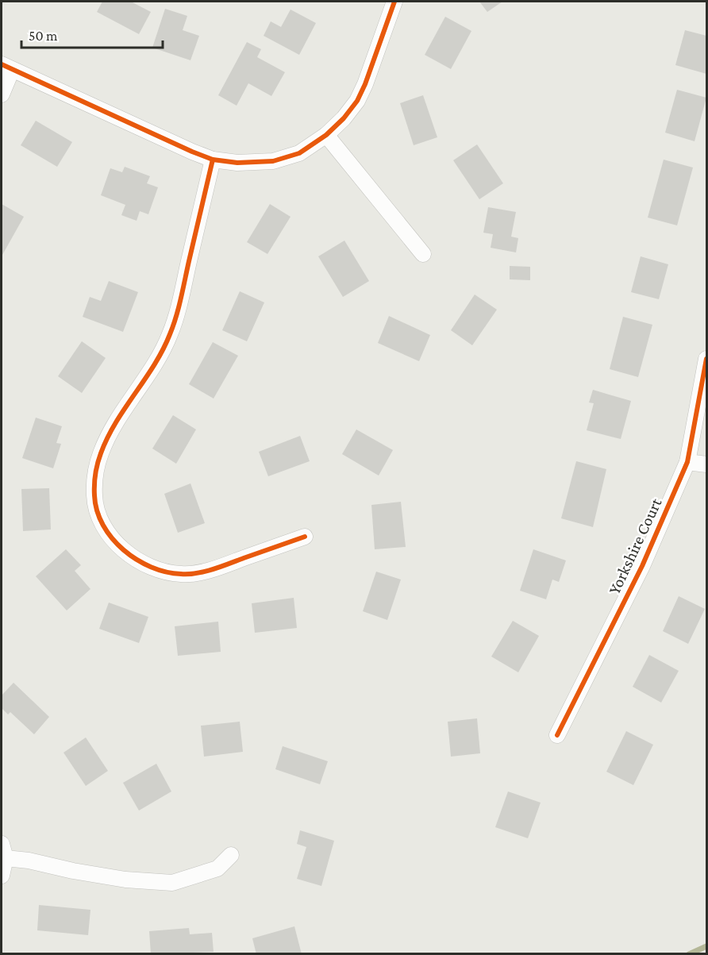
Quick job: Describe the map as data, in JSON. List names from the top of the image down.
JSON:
{
  "streets": {
    "street": ["Yorkshire Court"]
  },
  "scale_bar": "50 m"
}
